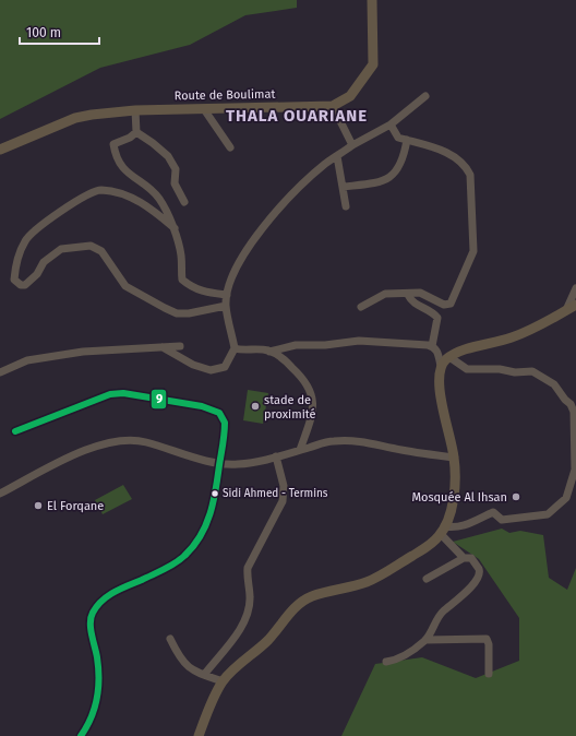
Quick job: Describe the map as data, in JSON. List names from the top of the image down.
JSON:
{
  "streets": {
    "main road": ["Route de Boulimat"]
  },
  "districts": ["THALA OUARIANE"],
  "places": [
    "stade de proximité",
    "Sidi Ahmed - Termins",
    "Mosquée Al Ihsan",
    "El Forqane"
  ],
  "lines": ["transit line 9"],
  "scale_bar": "100 m"
}
